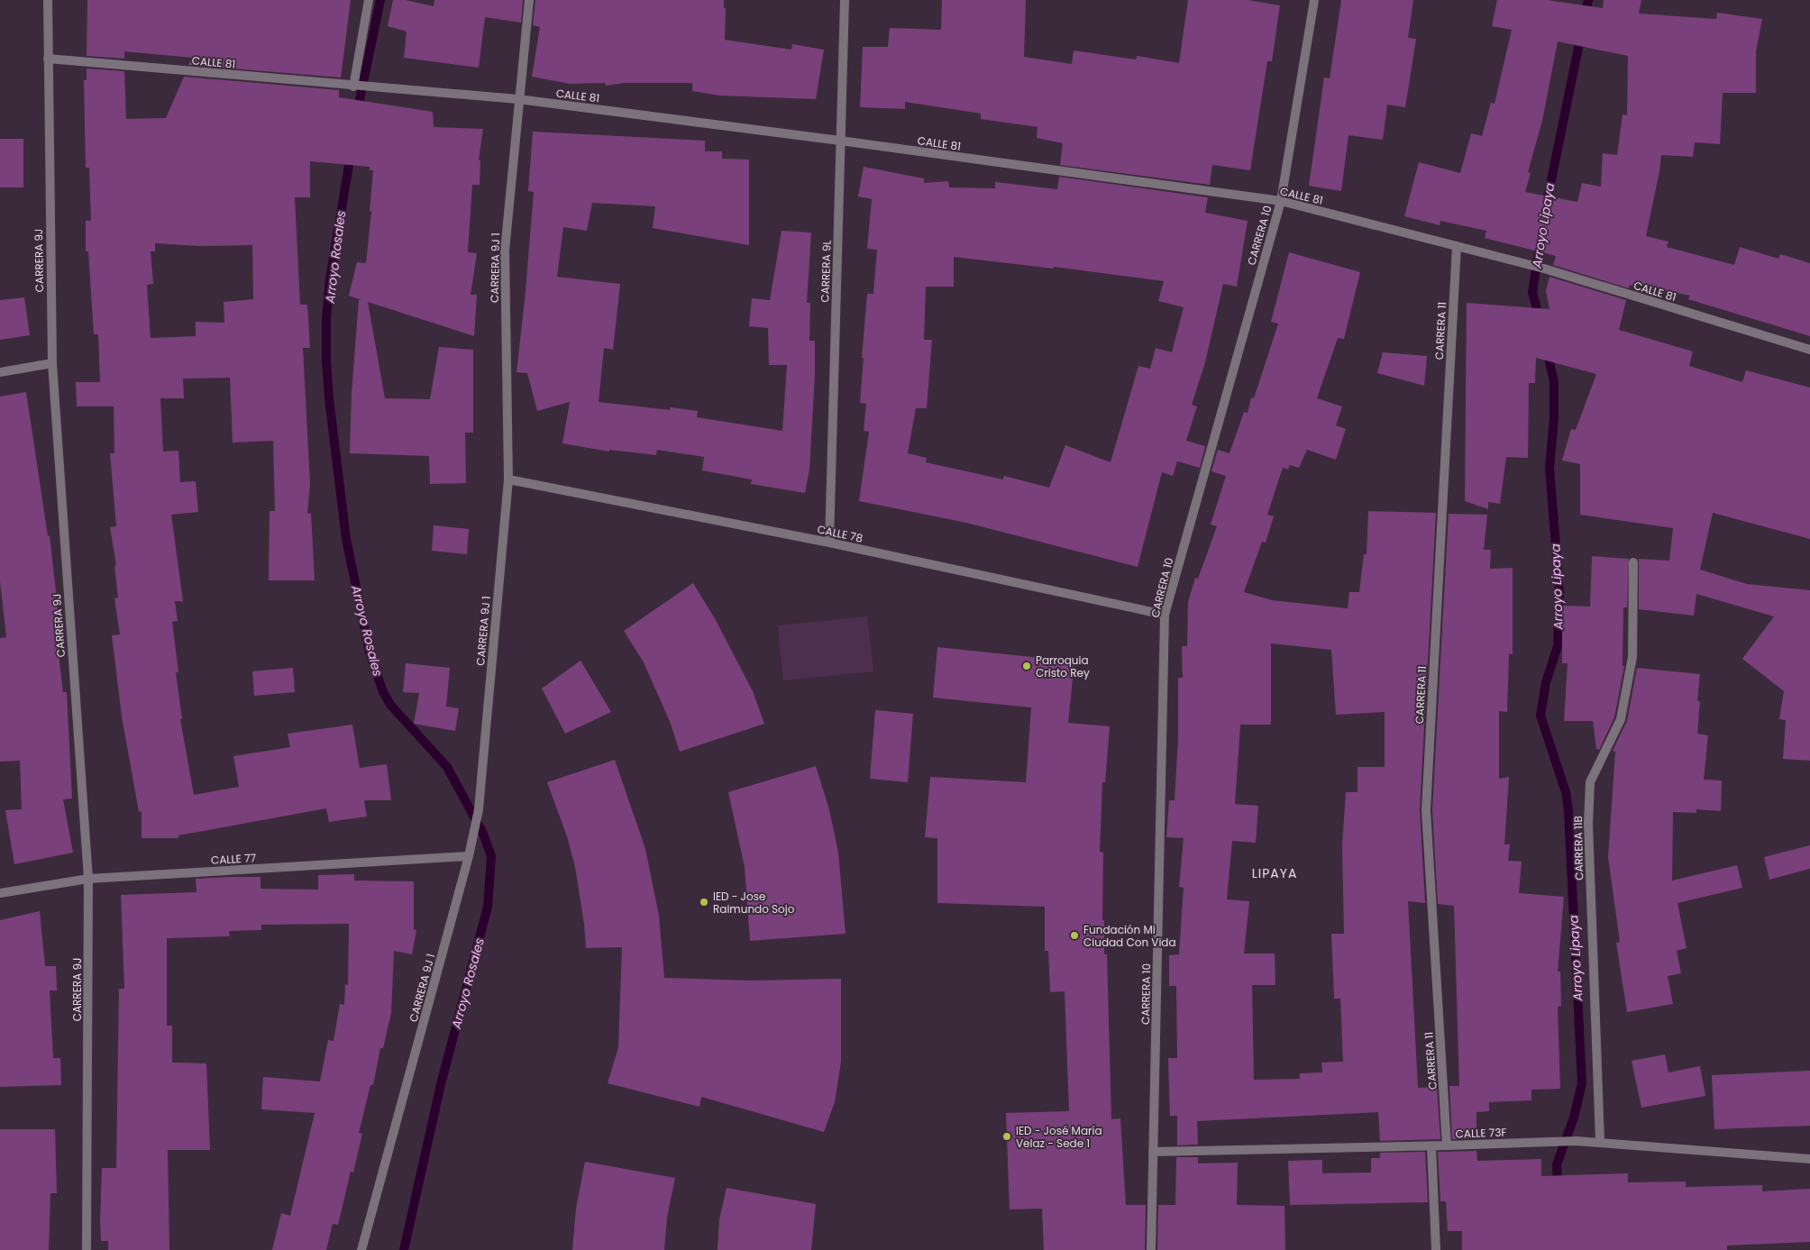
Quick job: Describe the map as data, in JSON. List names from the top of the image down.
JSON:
{
  "streets": {
    "street": [
      "CALLE 81",
      "CARRERA 10",
      "CARRERA 9J",
      "CARRERA 9J 1",
      "CARRERA 9L",
      "CARRERA 11",
      "CALLE 78",
      "CARRERA 11B",
      "CALLE 77",
      "CALLE 73F"
    ]
  },
  "crossings": [
    ["CALLE 81", "CARRERA 10"],
    ["CALLE 81", "CARRERA 9J"],
    ["CALLE 81", "CARRERA 9J 1"],
    ["CALLE 81", "CARRERA 9L"],
    ["CALLE 81", "CARRERA 11"],
    ["CARRERA 10", "CALLE 78"],
    ["CARRERA 10", "CALLE 73F"],
    ["CARRERA 9J", "CALLE 77"],
    ["CARRERA 9J 1", "CALLE 78"],
    ["CARRERA 9J 1", "CALLE 77"],
    ["CARRERA 9L", "CALLE 78"],
    ["CARRERA 11", "CALLE 73F"],
    ["CARRERA 11B", "CALLE 73F"]
  ],
  "districts": ["LIPAYA"],
  "water": ["Arroyo Lipaya", "Arroyo Rosales"],
  "places": [
    "Parroquia Cristo Rey",
    "IED - Jose Raimundo Sojo",
    "Fundación Mi Ciudad Con Vida",
    "IED - José María Velaz - Sede 1"
  ]
}
